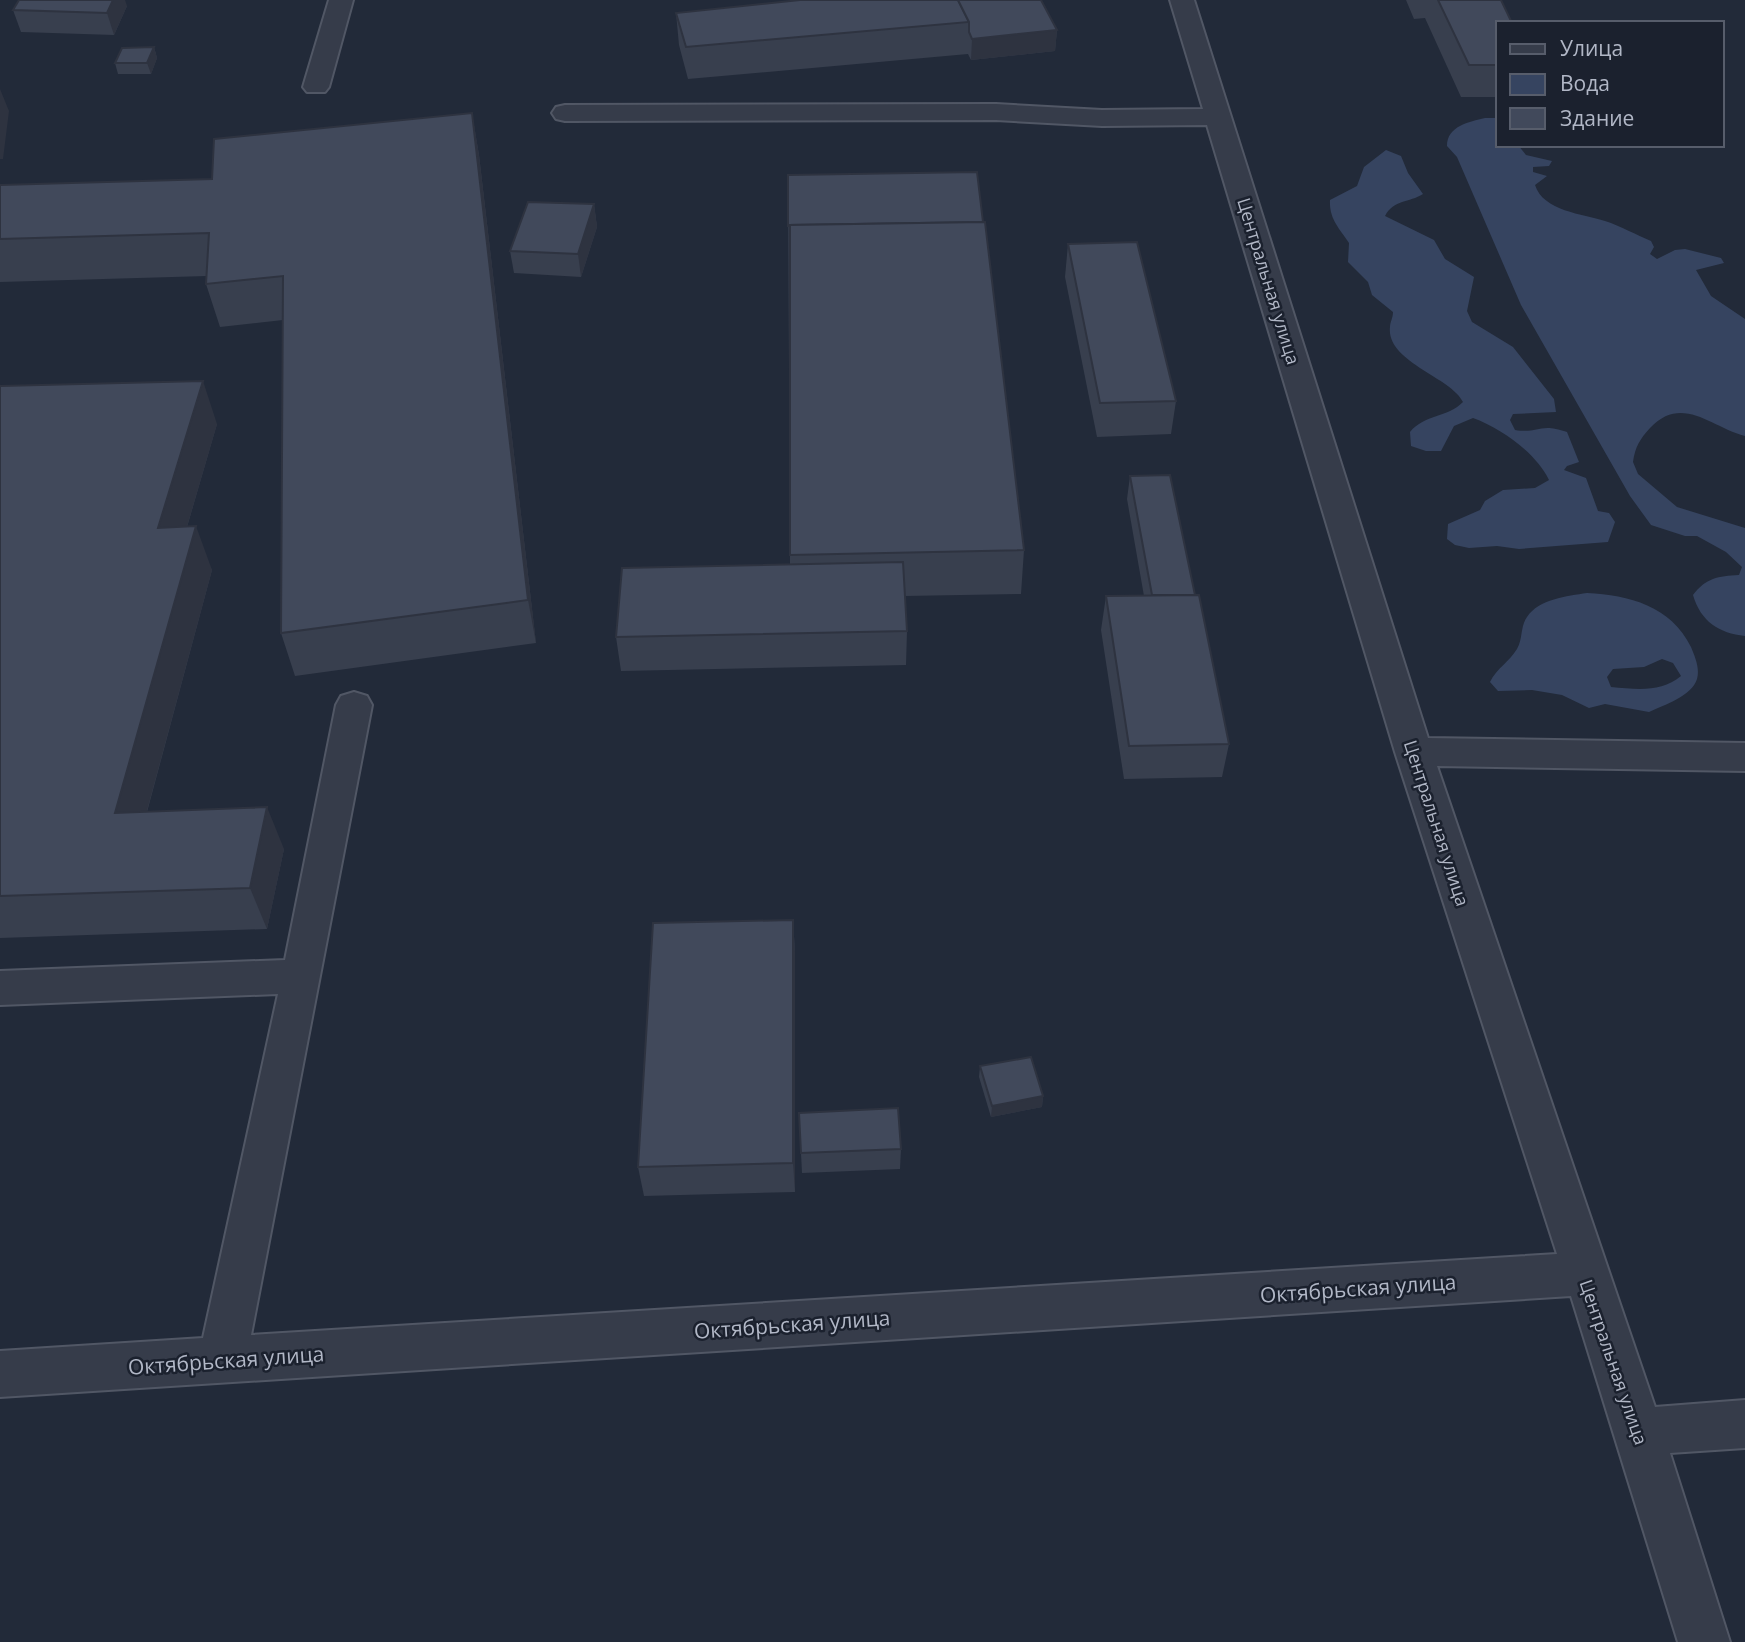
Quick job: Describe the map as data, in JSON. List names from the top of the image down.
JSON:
{
  "streets": {
    "street": ["Центральная улица", "Октябрьская улица"]
  },
  "crossings": [
    ["Центральная улица", "Октябрьская улица"]
  ],
  "legend": ["Улица", "Вода", "Здание"]
}
